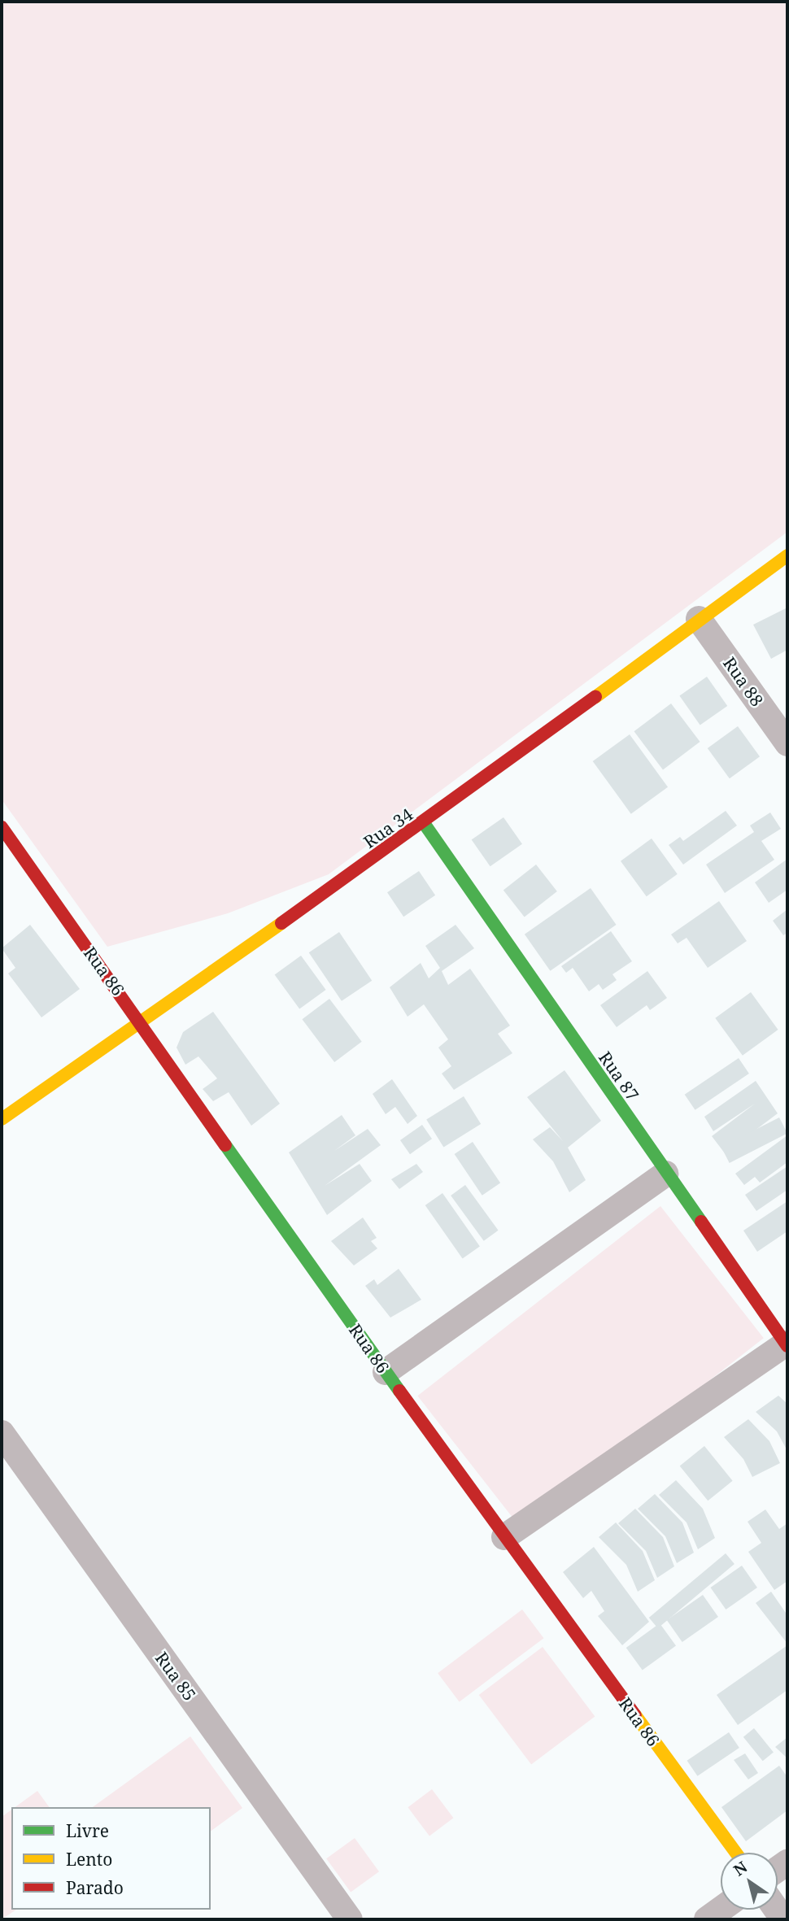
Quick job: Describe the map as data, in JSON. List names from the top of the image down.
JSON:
{
  "streets": {
    "street": [
      "Rua 88",
      "Rua 34",
      "Rua 86",
      "Rua 87",
      "Rua 85"
    ]
  },
  "crossings": [
    ["Rua 88", "Rua 34"],
    ["Rua 34", "Rua 86"],
    ["Rua 34", "Rua 87"]
  ],
  "legend": ["Livre", "Lento", "Parado"],
  "north": "top left"
}
